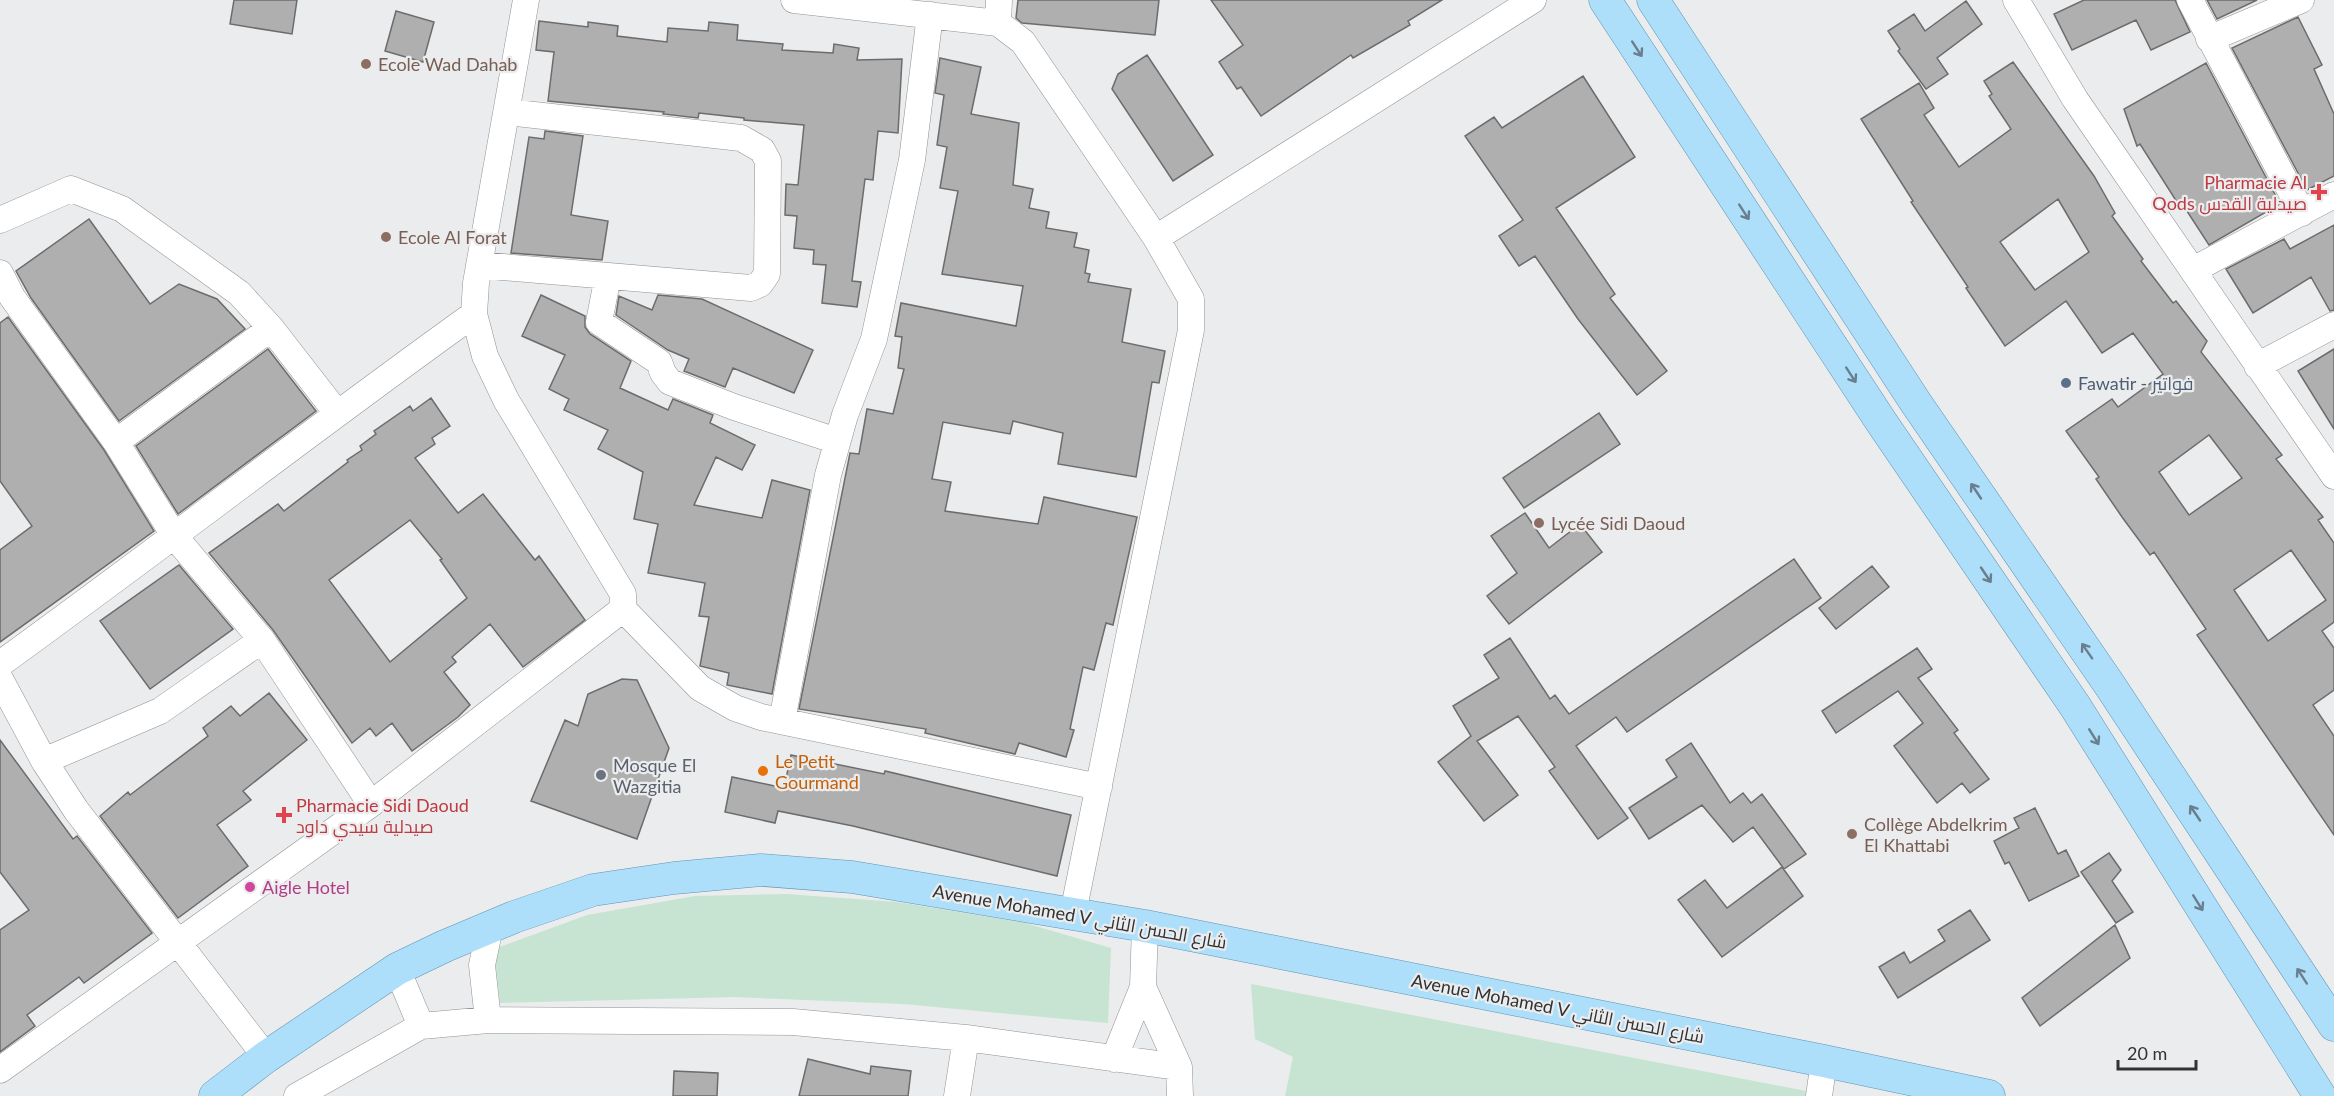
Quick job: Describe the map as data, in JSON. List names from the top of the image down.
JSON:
{
  "streets": {
    "main road": ["Avenue Mohamed V شارع الحسن الثاني"]
  },
  "places": {
    "other": [
      "Ecole Wad Dahab",
      "Ecole Al Forat",
      "Fawatir - فواتير",
      "Lycée Sidi Daoud",
      "Le Petit Gourmand",
      "Mosque El Wazgitia",
      "Collège Abdelkrim El Khattabi",
      "Aigle Hotel"
    ],
    "health": ["Pharmacie Al Qods صيدلية القدس", "Pharmacie Sidi Daoud صيدلية سيدي داود"]
  },
  "scale_bar": "20 m"
}
